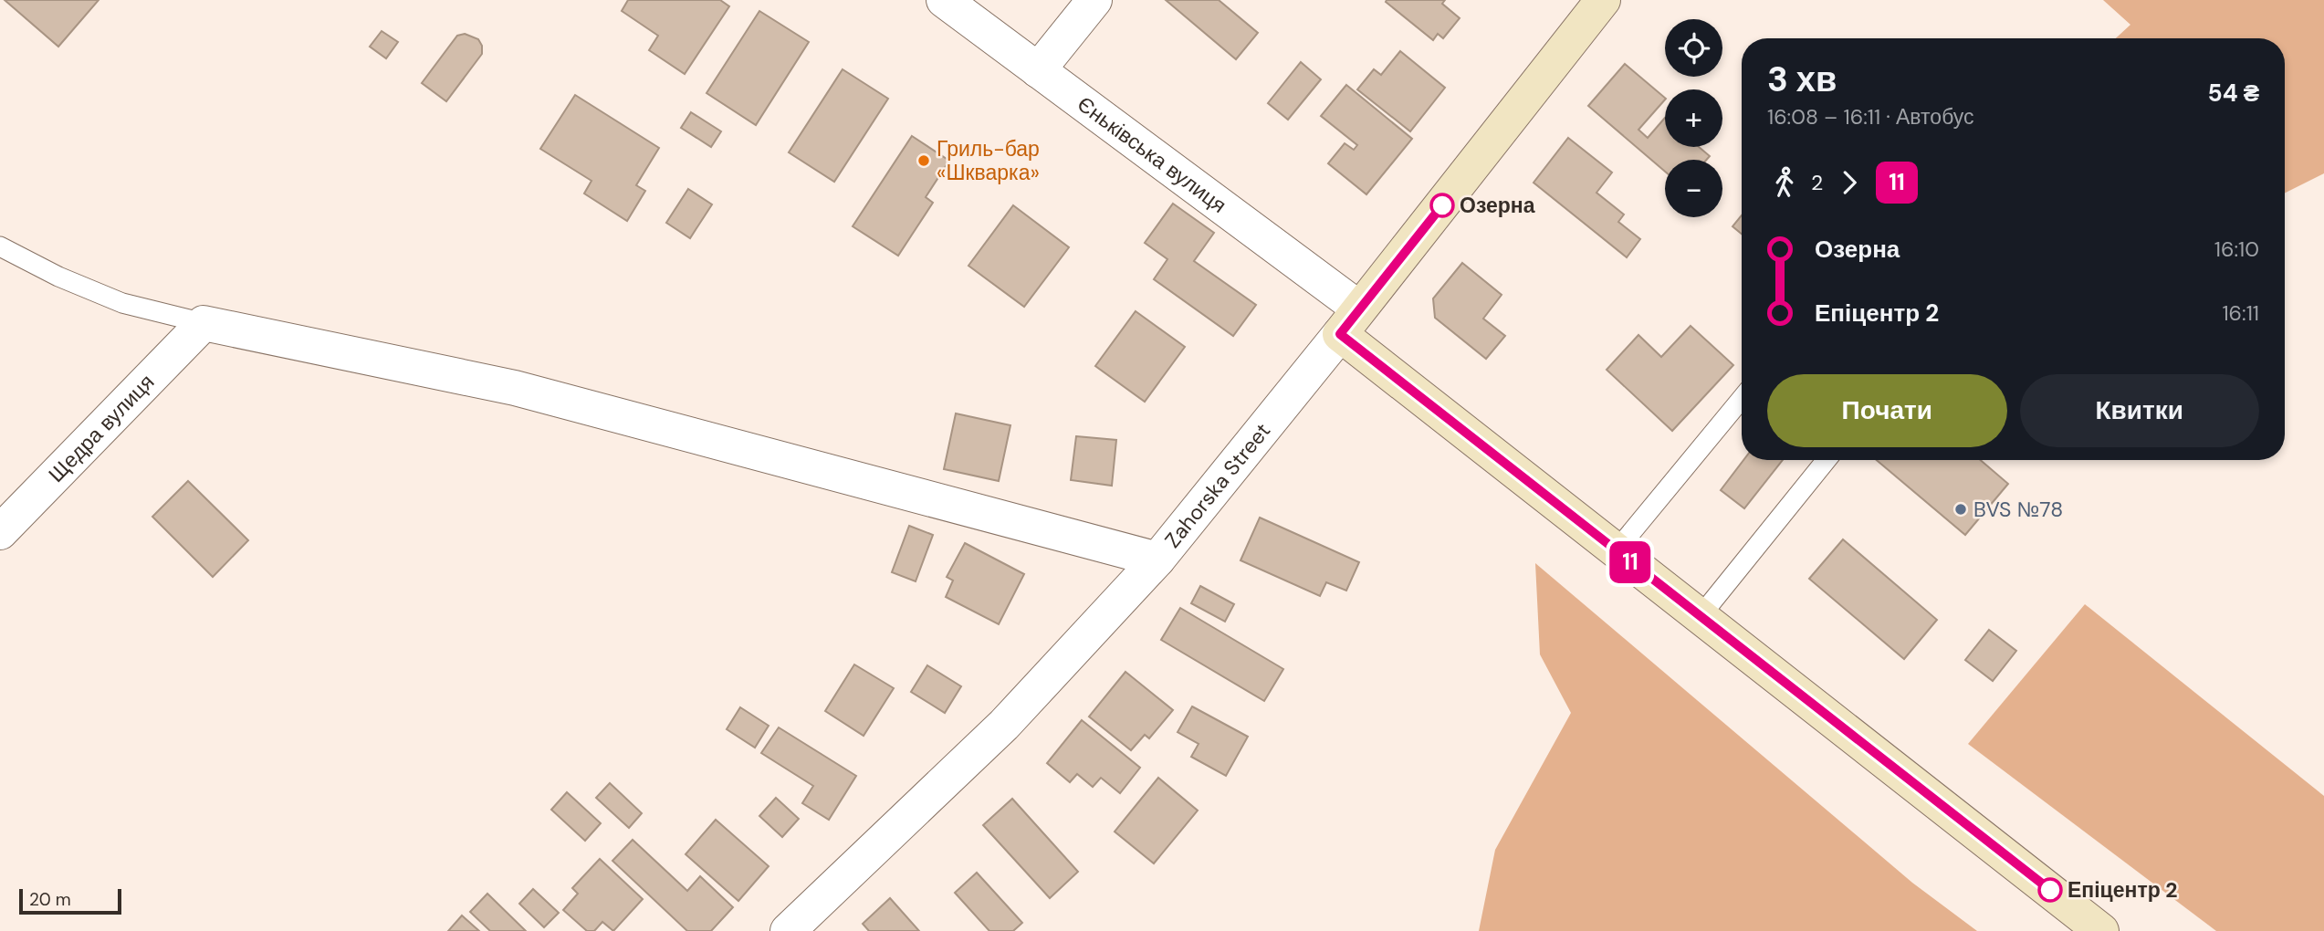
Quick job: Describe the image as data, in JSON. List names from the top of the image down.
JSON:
{
  "streets": {
    "street": ["Єньківська вулиця", "Щедра вулиця", "Zahorska Street"]
  },
  "crossings": [
    ["Єньківська вулиця", "Zahorska Street"]
  ],
  "places": [
    "Гриль-бар «Шкварка»",
    "Озерна",
    "BVS №78",
    "Епіцентр 2"
  ],
  "lines": ["bus line 11"],
  "scale_bar": "20 m",
  "page": {
    "on_map": "11",
    "map_buttons": ["+", "−"],
    "heading": ["3 хв", "16:08 – 16:11 · Автобус", "54 ₴"],
    "legs": ["2", "11"],
    "list": [
      {
        "name": "Озерна",
        "value": "16:10"
      },
      {
        "name": "Епіцентр 2",
        "value": "16:11"
      }
    ],
    "buttons": ["Почати", "Квитки"],
    "scale": "20 m"
  }
}
